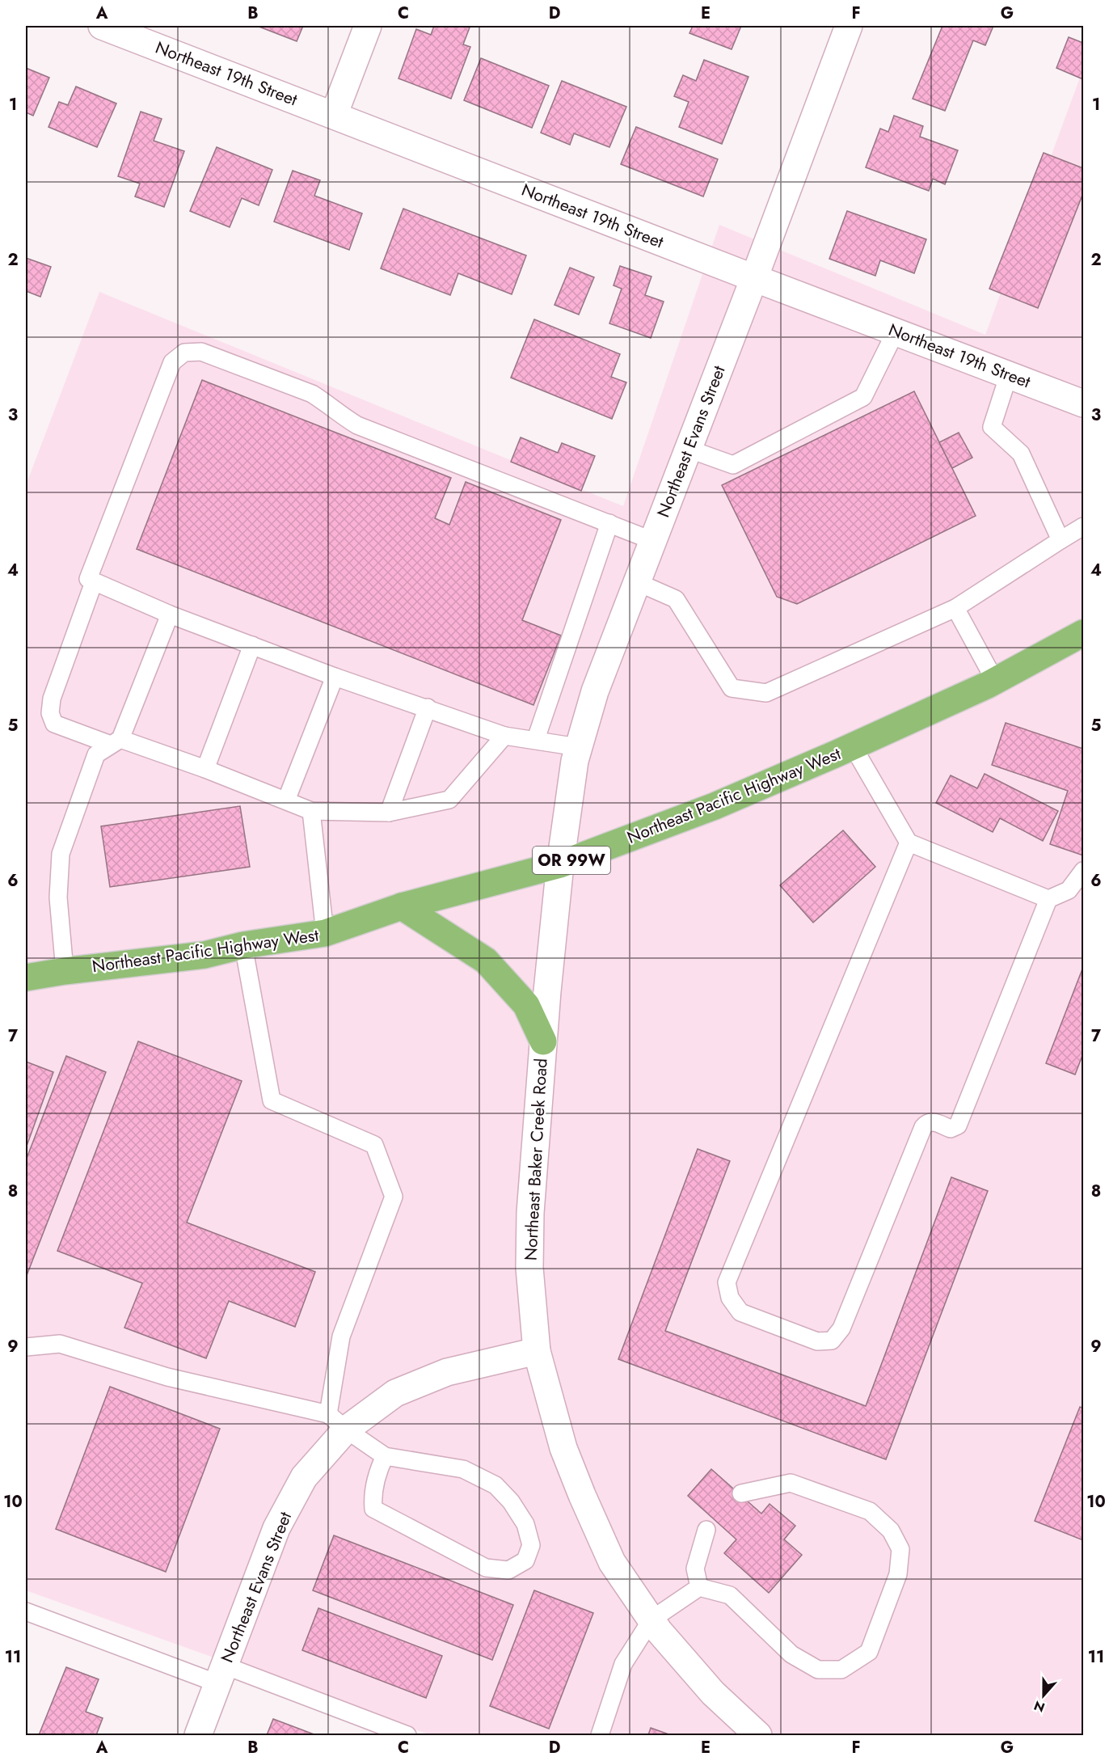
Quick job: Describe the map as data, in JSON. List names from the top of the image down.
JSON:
{
  "streets": {
    "highway": ["Northeast Pacific Highway West", "OR 99W"],
    "street": ["Northeast 19th Street", "Northeast Evans Street", "Northeast Baker Creek Road"]
  },
  "crossings": [
    ["Northeast 19th Street", "Northeast Evans Street"],
    ["Northeast Evans Street", "Northeast Pacific Highway West"],
    ["Northeast Evans Street", "Northeast Baker Creek Road"],
    ["Northeast Pacific Highway West", "Northeast Baker Creek Road"]
  ],
  "north": "bottom",
  "grid": {
    "columns": [
      "A",
      "B",
      "C",
      "D",
      "E",
      "F",
      "G"
    ],
    "rows": [
      "1",
      "2",
      "3",
      "4",
      "5",
      "6",
      "7",
      "8",
      "9",
      "10",
      "11"
    ]
  }
}
